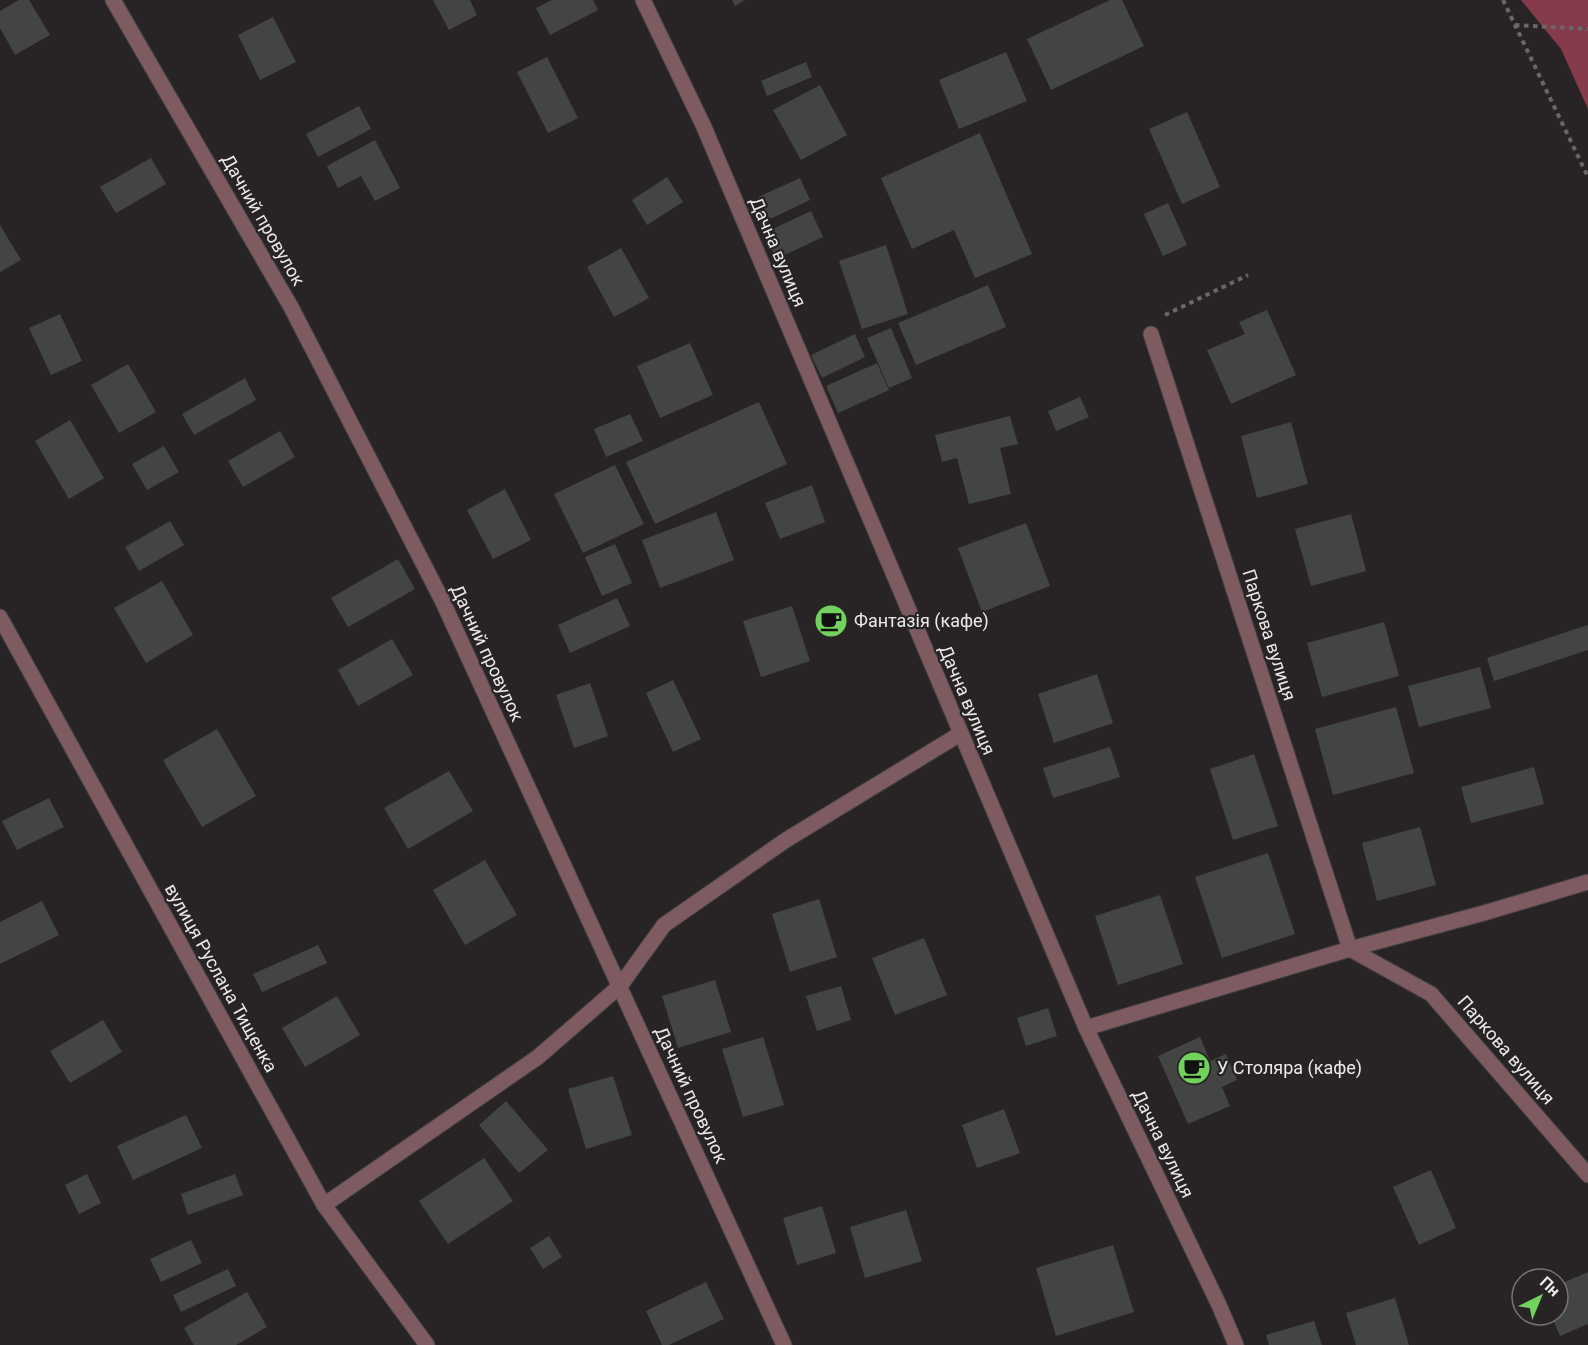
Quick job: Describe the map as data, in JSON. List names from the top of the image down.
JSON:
{
  "streets": {
    "street": [
      "Дачний провулок",
      "Дачна вулиця",
      "Паркова вулиця",
      "вулиця Руслана Тищенка"
    ]
  },
  "places": {
    "cafe": ["Фантазія (кафе)", "У Столяра (кафе)"]
  },
  "north": "top right"
}
